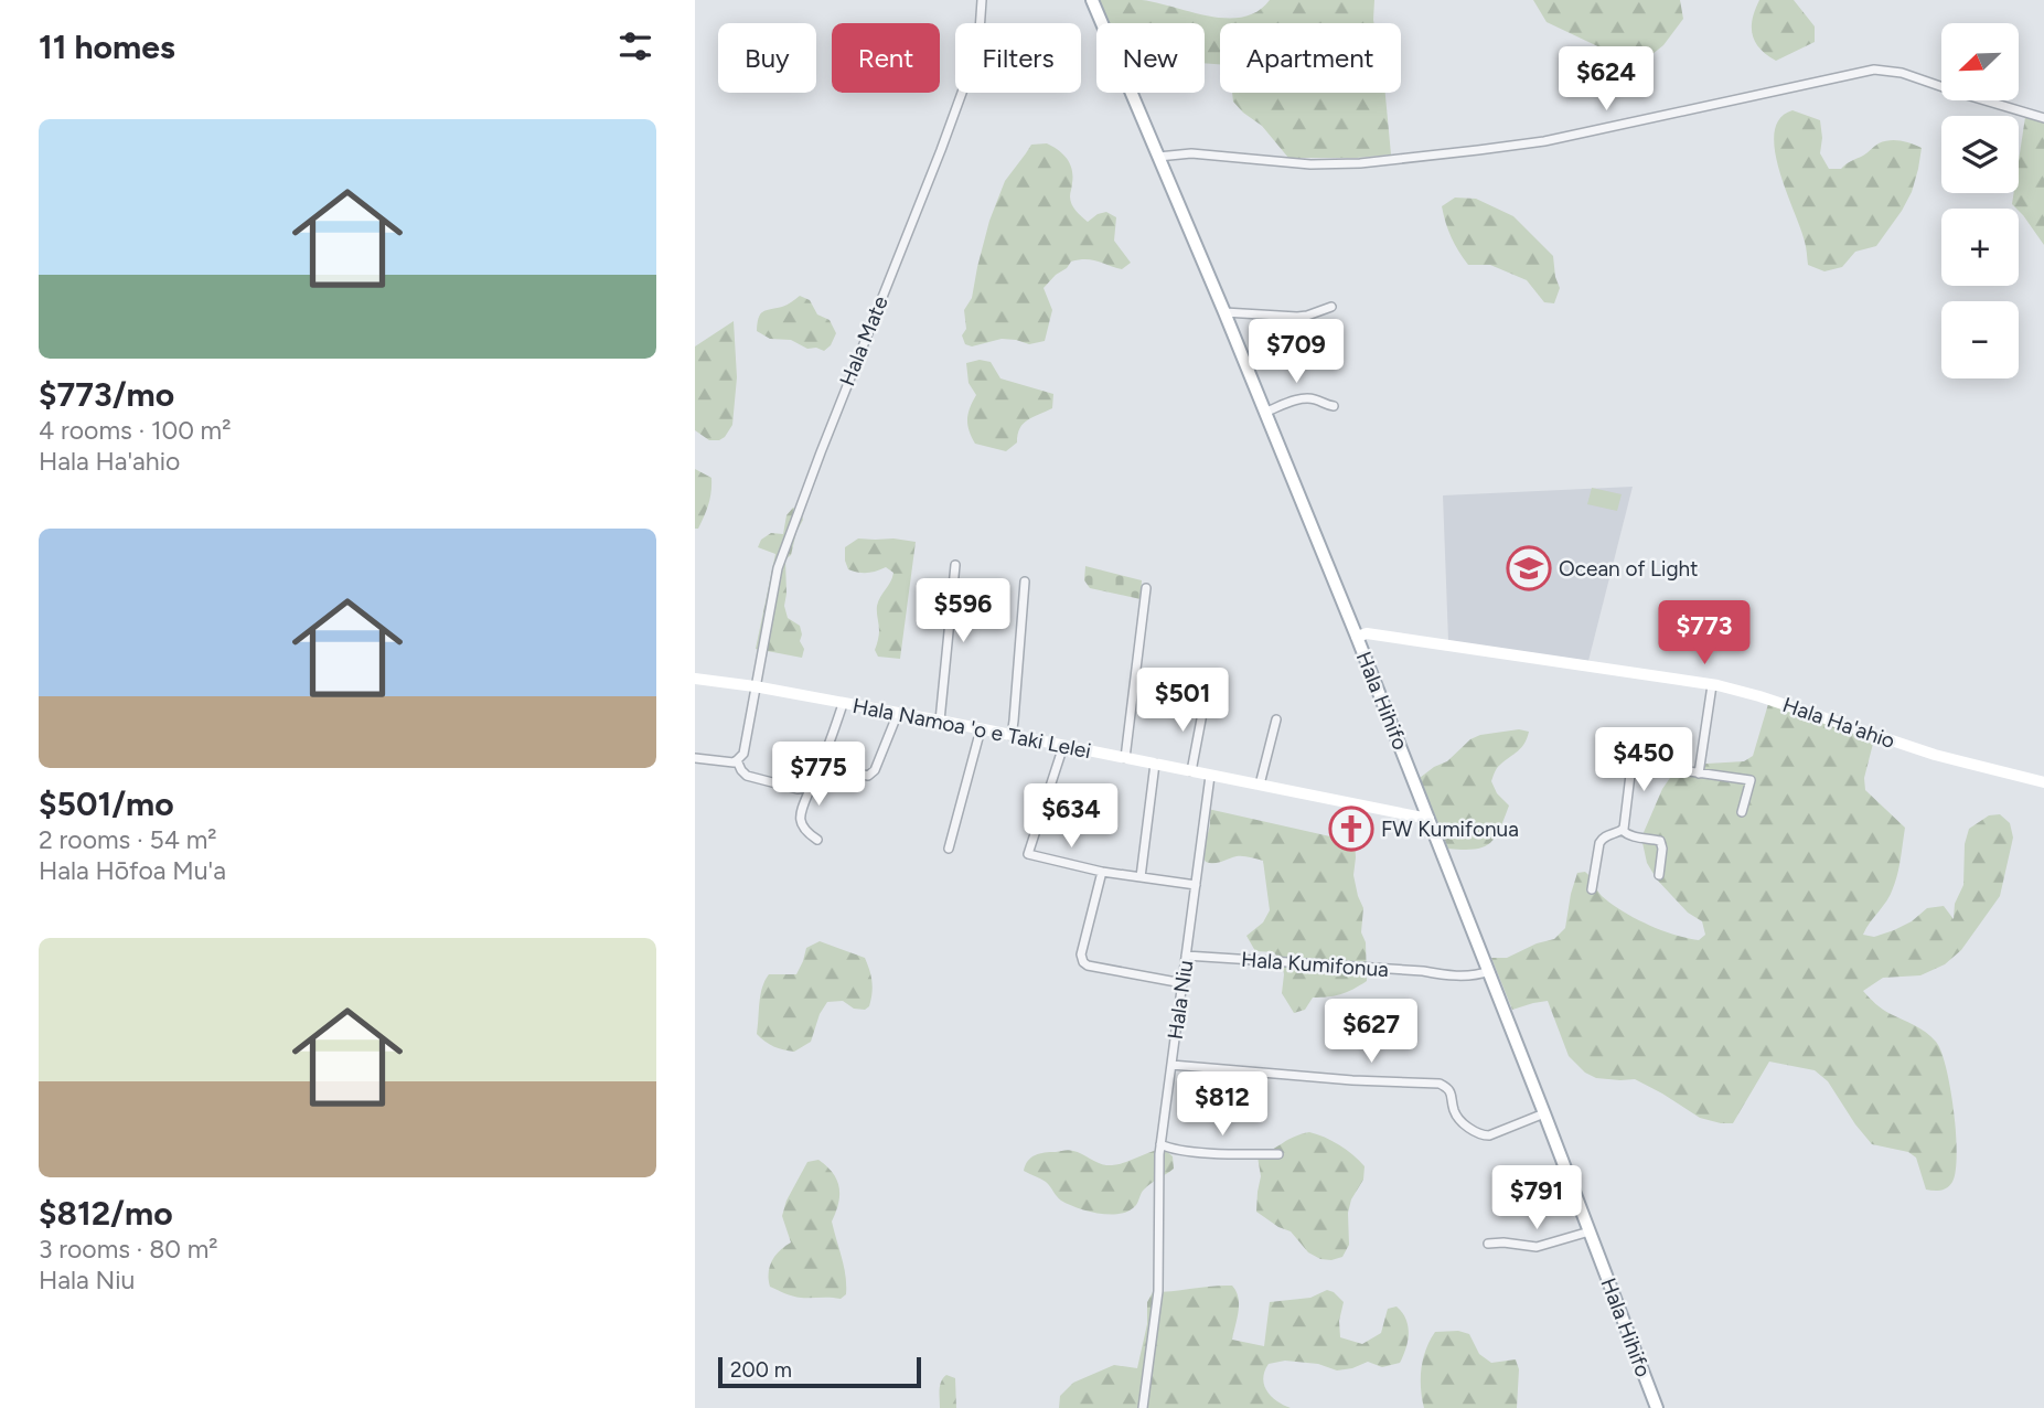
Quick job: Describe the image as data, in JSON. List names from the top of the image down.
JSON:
{
  "streets": {
    "main road": ["Hala Hihifo"],
    "street": [
      "Hala Mate",
      "Hala Ha'ahio",
      "Hala Namoa 'o e Taki Lelei",
      "Hala Kumifonua",
      "Hala Niu"
    ]
  },
  "crossings": [
    ["Hala Mate", "Hala Namoa 'o e Taki Lelei"],
    ["Hala Hihifo", "Hala Ha'ahio"],
    ["Hala Hihifo", "Hala Namoa 'o e Taki Lelei"],
    ["Hala Hihifo", "Hala Kumifonua"],
    ["Hala Namoa 'o e Taki Lelei", "Hala Niu"],
    ["Hala Kumifonua", "Hala Niu"]
  ],
  "places": {
    "school or university": ["Ocean of Light"],
    "church": ["FW Kumifonua"]
  },
  "scale_bar": "200 m",
  "north": "bottom left",
  "page": {
    "heading": "11 homes",
    "map_buttons": ["+", "−"],
    "chip": [
      "Buy",
      "Rent",
      "Filters",
      "New",
      "Apartment"
    ],
    "price": [
      "$624",
      "$709",
      "$596",
      "$773",
      "$501",
      "$450",
      "$775",
      "$634",
      "$627",
      "$812",
      "$791"
    ],
    "list": [
      {
        "name": "$773/mo",
        "note": "4 rooms · 100 m² · Hala Ha'ahio"
      },
      {
        "name": "$501/mo",
        "note": "2 rooms · 54 m² · Hala Hōfoa Mu'a"
      },
      {
        "name": "$812/mo",
        "note": "3 rooms · 80 m² · Hala Niu"
      }
    ],
    "scale": "200 m"
  }
}
